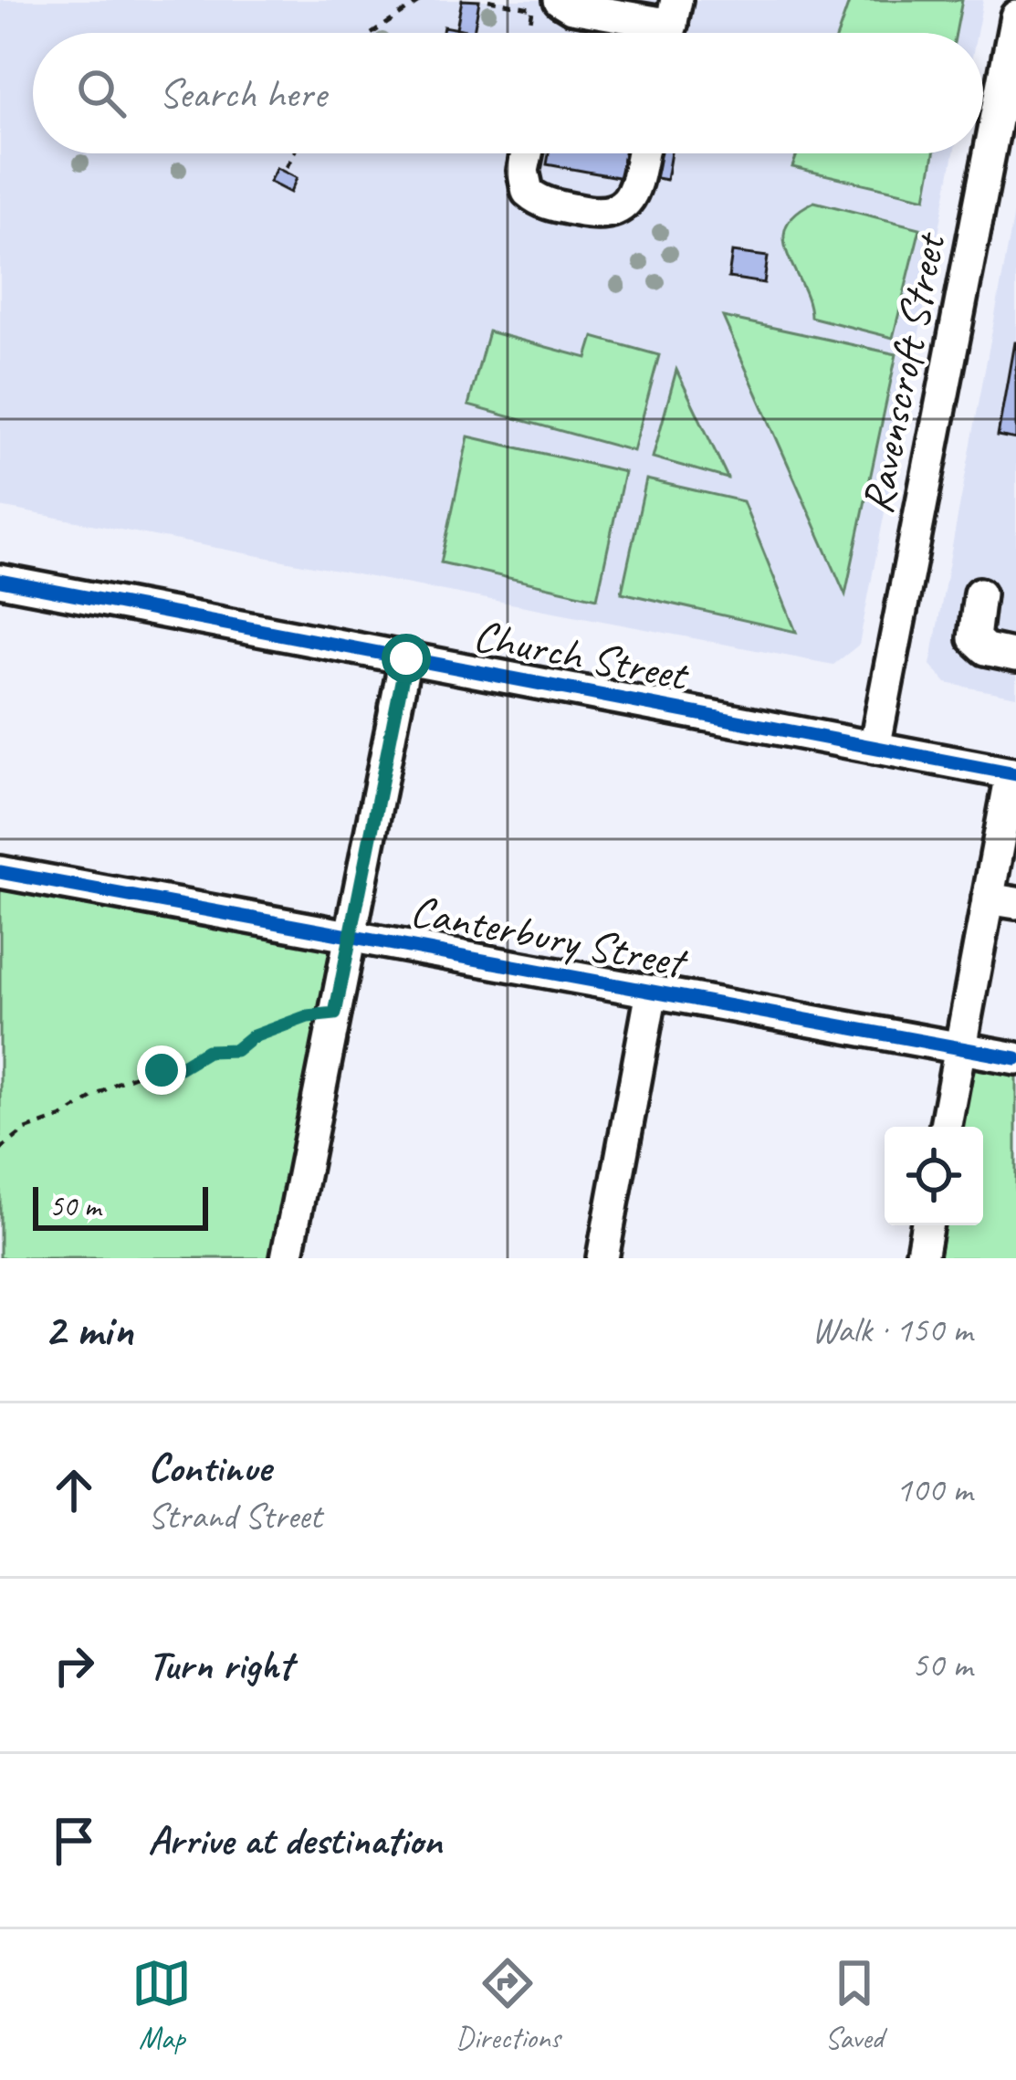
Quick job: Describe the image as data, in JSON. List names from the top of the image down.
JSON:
{
  "streets": {
    "street": ["Ravenscroft Street", "Church Street", "Canterbury Street"]
  },
  "crossings": [
    ["Ravenscroft Street", "Church Street"]
  ],
  "scale_bar": "50 m",
  "page": {
    "search": "Search here",
    "scale": "50 m",
    "heading": ["2 min", "Walk · 150 m"],
    "list": [
      ["Continue", "Strand Street", "100 m"],
      ["Turn right", "50 m"],
      "Arrive at destination"
    ],
    "nav": ["Map", "Directions", "Saved"]
  }
}
